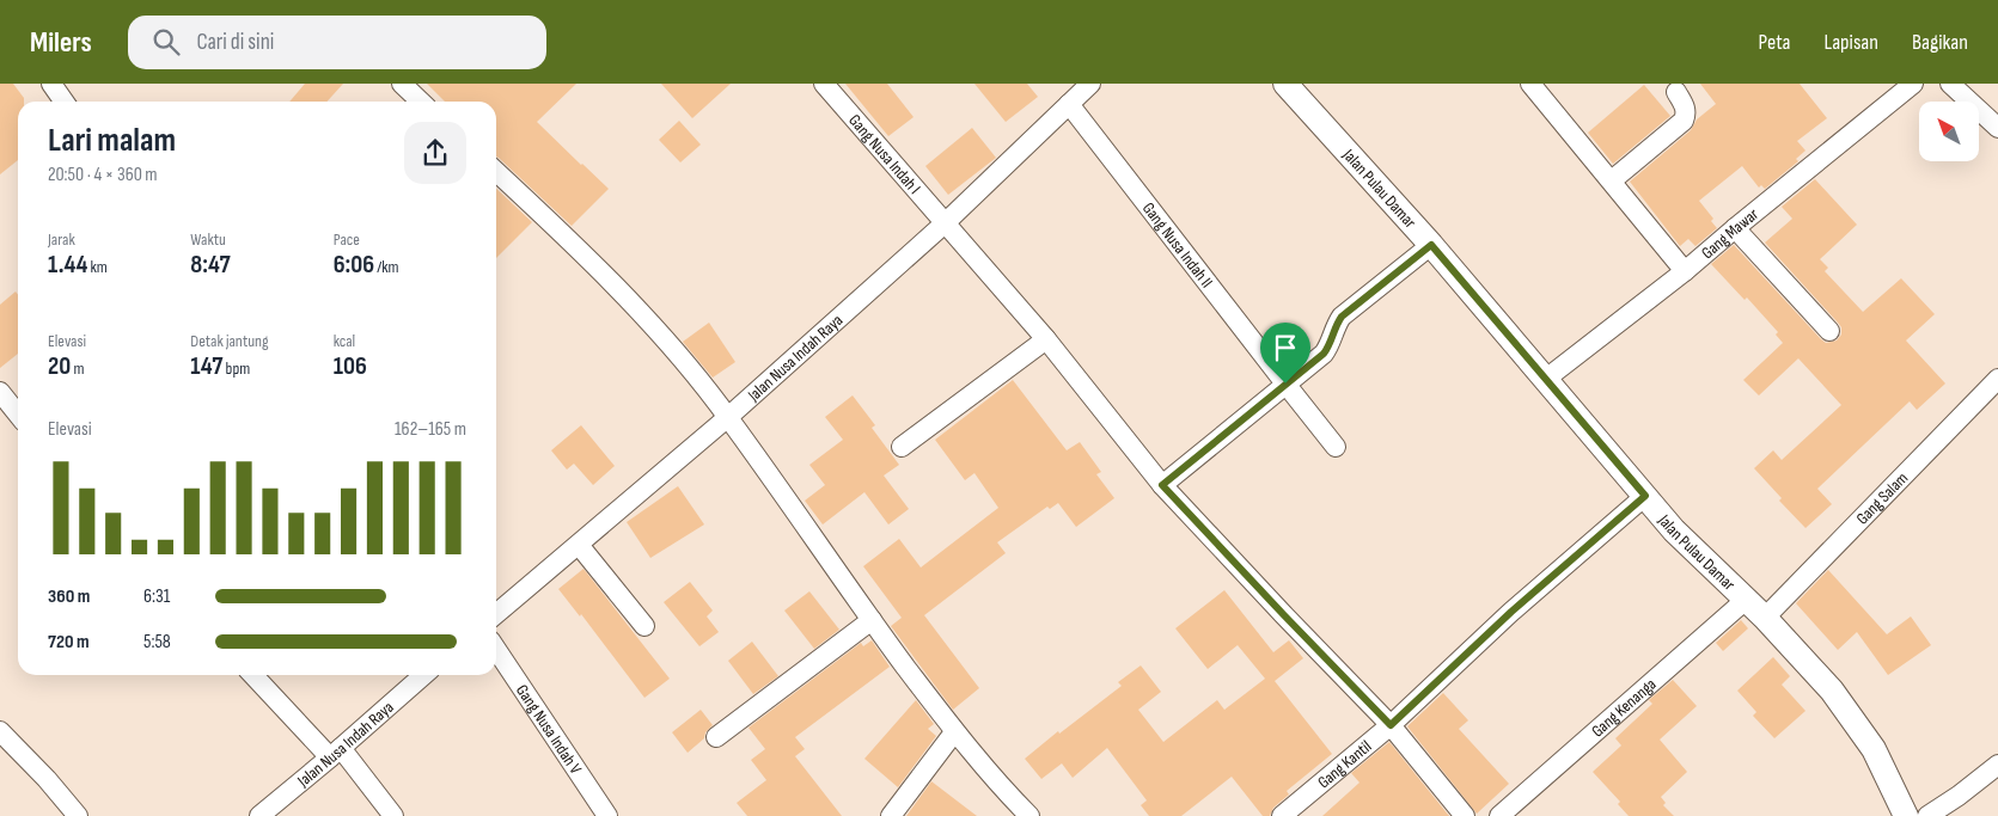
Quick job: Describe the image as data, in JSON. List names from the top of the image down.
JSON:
{
  "streets": {
    "street": [
      "Gang Nusa Indah I",
      "Jalan Pulau Damar",
      "Gang Mawar",
      "Gang Nusa Indah II",
      "Jalan Nusa Indah Raya",
      "Gang Salam",
      "Gang Kenanga",
      "Gang Nusa Indah V",
      "Gang Kantil"
    ]
  },
  "crossings": [
    ["Gang Nusa Indah I", "Jalan Nusa Indah Raya"],
    ["Gang Nusa Indah I", "Gang Kantil"],
    ["Jalan Pulau Damar", "Gang Mawar"],
    ["Jalan Pulau Damar", "Gang Salam"],
    ["Jalan Pulau Damar", "Gang Kenanga"],
    ["Jalan Pulau Damar", "Gang Kantil"],
    ["Gang Nusa Indah II", "Jalan Nusa Indah Raya"]
  ],
  "north": "top left",
  "page": {
    "header": "Milers",
    "search": "Cari di sini",
    "nav": ["Peta", "Lapisan", "Bagikan"],
    "heading": ["Lari malam", "20:50 · 4 × 360 m"],
    "stats": [
      ["Jarak", "1.44 km"],
      ["Waktu", "8:47"],
      ["Pace", "6:06 /km"],
      ["Elevasi", "20 m"],
      ["Detak jantung", "147 bpm"],
      ["kcal", "106"]
    ],
    "chart": ["Elevasi", "162–165 m"],
    "list": [
      {
        "name": "360 m",
        "note": "6:31"
      },
      {
        "name": "720 m",
        "note": "5:58"
      }
    ]
  }
}
